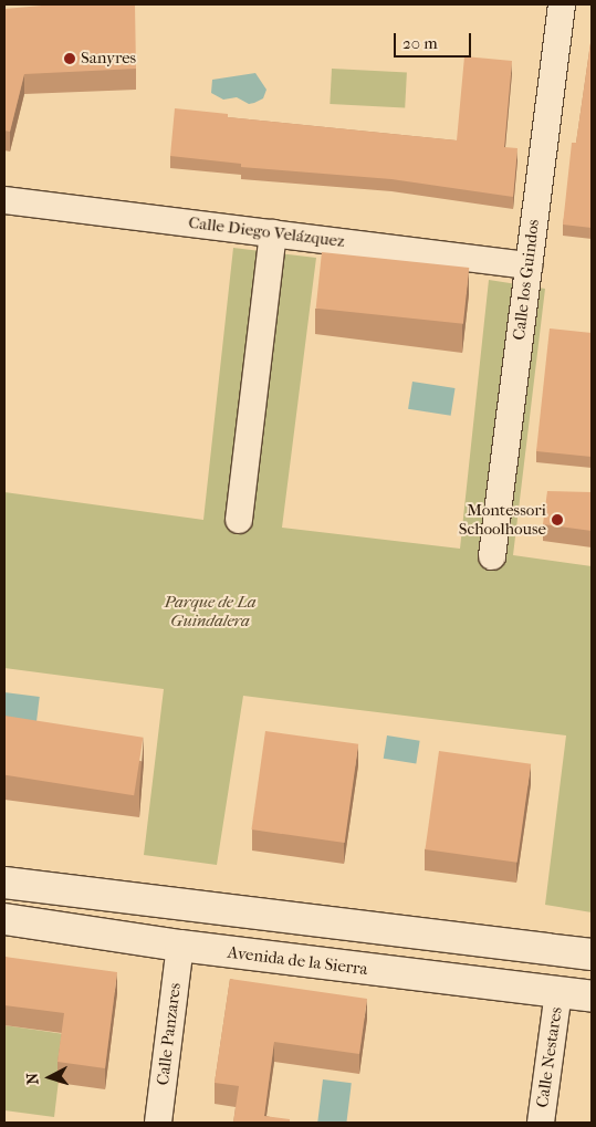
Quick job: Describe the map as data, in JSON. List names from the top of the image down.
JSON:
{
  "streets": {
    "main road": ["Avenida de la Sierra"],
    "street": [
      "Calle Diego Velázquez",
      "Calle los Guindos",
      "Calle Panzares",
      "Calle Nestares"
    ]
  },
  "crossings": [
    ["Calle Diego Velázquez", "Calle los Guindos"],
    ["Avenida de la Sierra", "Calle Panzares"],
    ["Avenida de la Sierra", "Calle Nestares"]
  ],
  "parks": ["Parque de La Guindalera"],
  "places": ["Sanyres", "Montessori Schoolhouse"],
  "scale_bar": "20 m",
  "north": "left"
}
